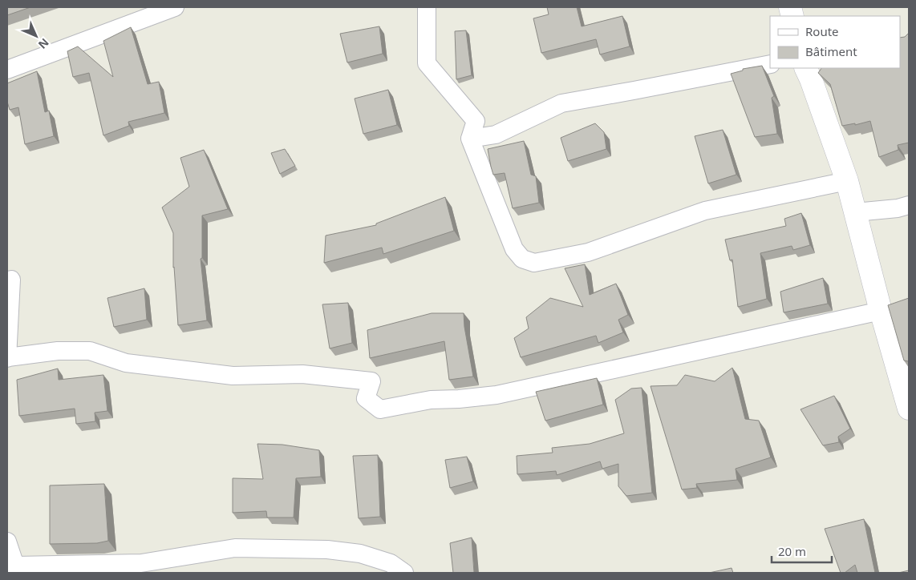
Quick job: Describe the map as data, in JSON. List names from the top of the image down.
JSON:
{
  "legend": ["Route", "Bâtiment"],
  "scale_bar": "20 m",
  "north": "bottom right"
}
